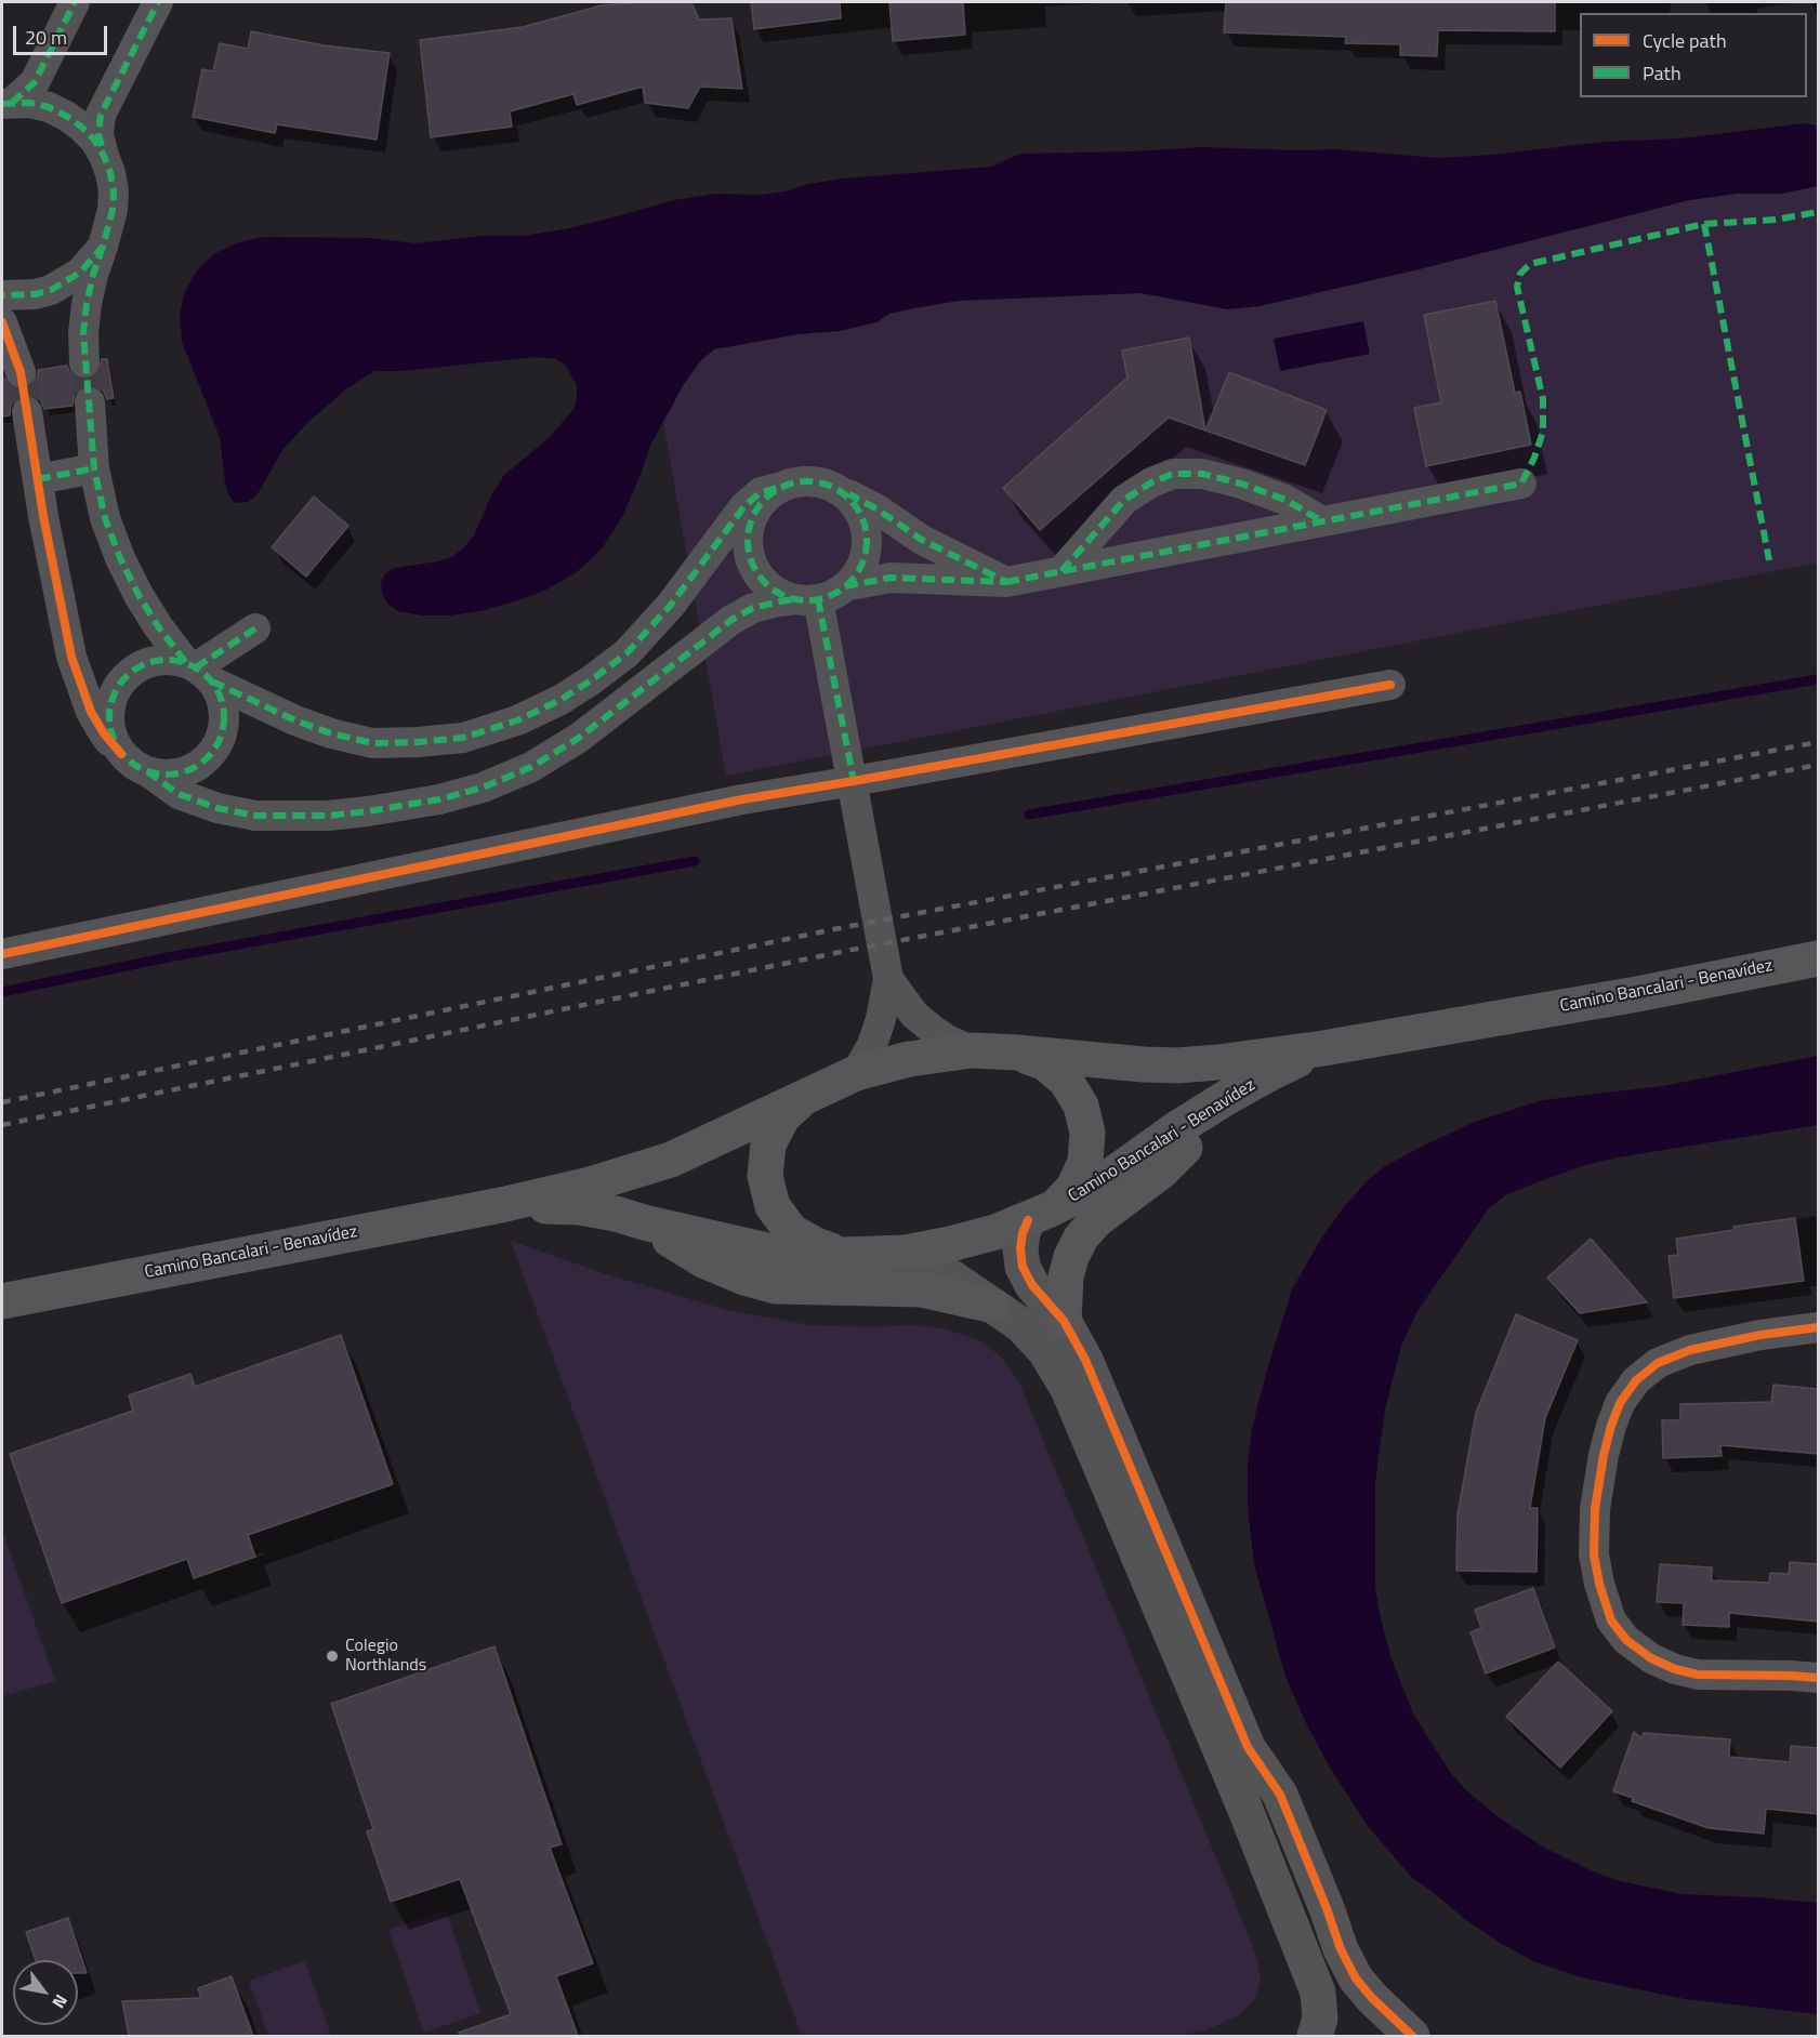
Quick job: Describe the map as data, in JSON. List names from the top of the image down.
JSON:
{
  "streets": {
    "main road": ["Camino Bancalari - Benavídez"]
  },
  "places": ["Colegio Northlands"],
  "legend": ["Cycle path", "Path"],
  "scale_bar": "20 m",
  "north": "bottom right"
}
